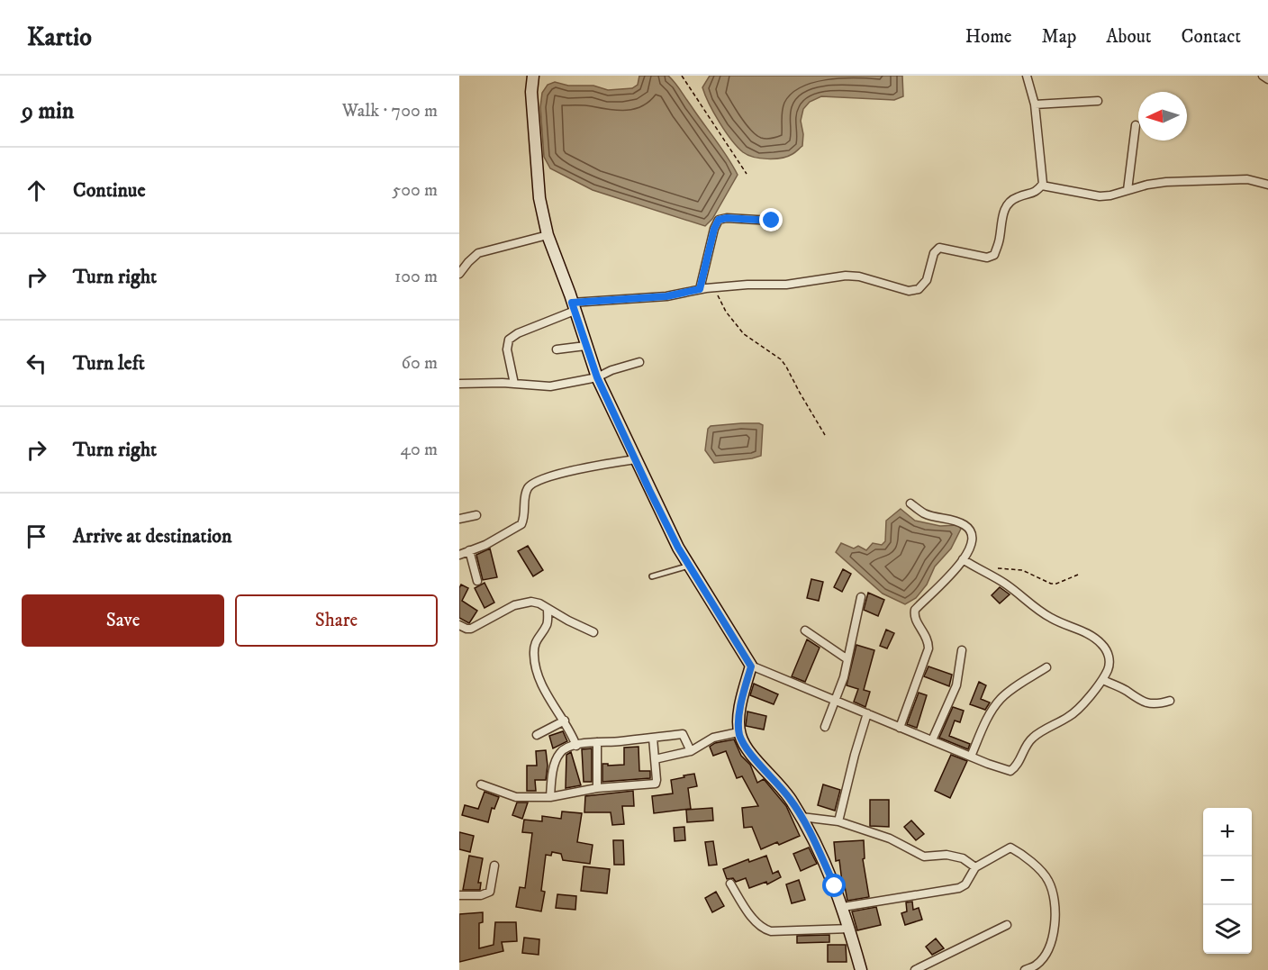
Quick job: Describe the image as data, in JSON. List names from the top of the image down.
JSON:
{
  "north": "left",
  "page": {
    "header": "Kartio",
    "nav": [
      "Home",
      "Map",
      "About",
      "Contact"
    ],
    "heading": ["9 min", "Walk · 700 m"],
    "list": [
      ["Continue", "500 m"],
      ["Turn right", "100 m"],
      ["Turn left", "60 m"],
      ["Turn right", "40 m"],
      "Arrive at destination"
    ],
    "buttons": ["Save", "Share"],
    "map_buttons": ["+", "−"]
  }
}
